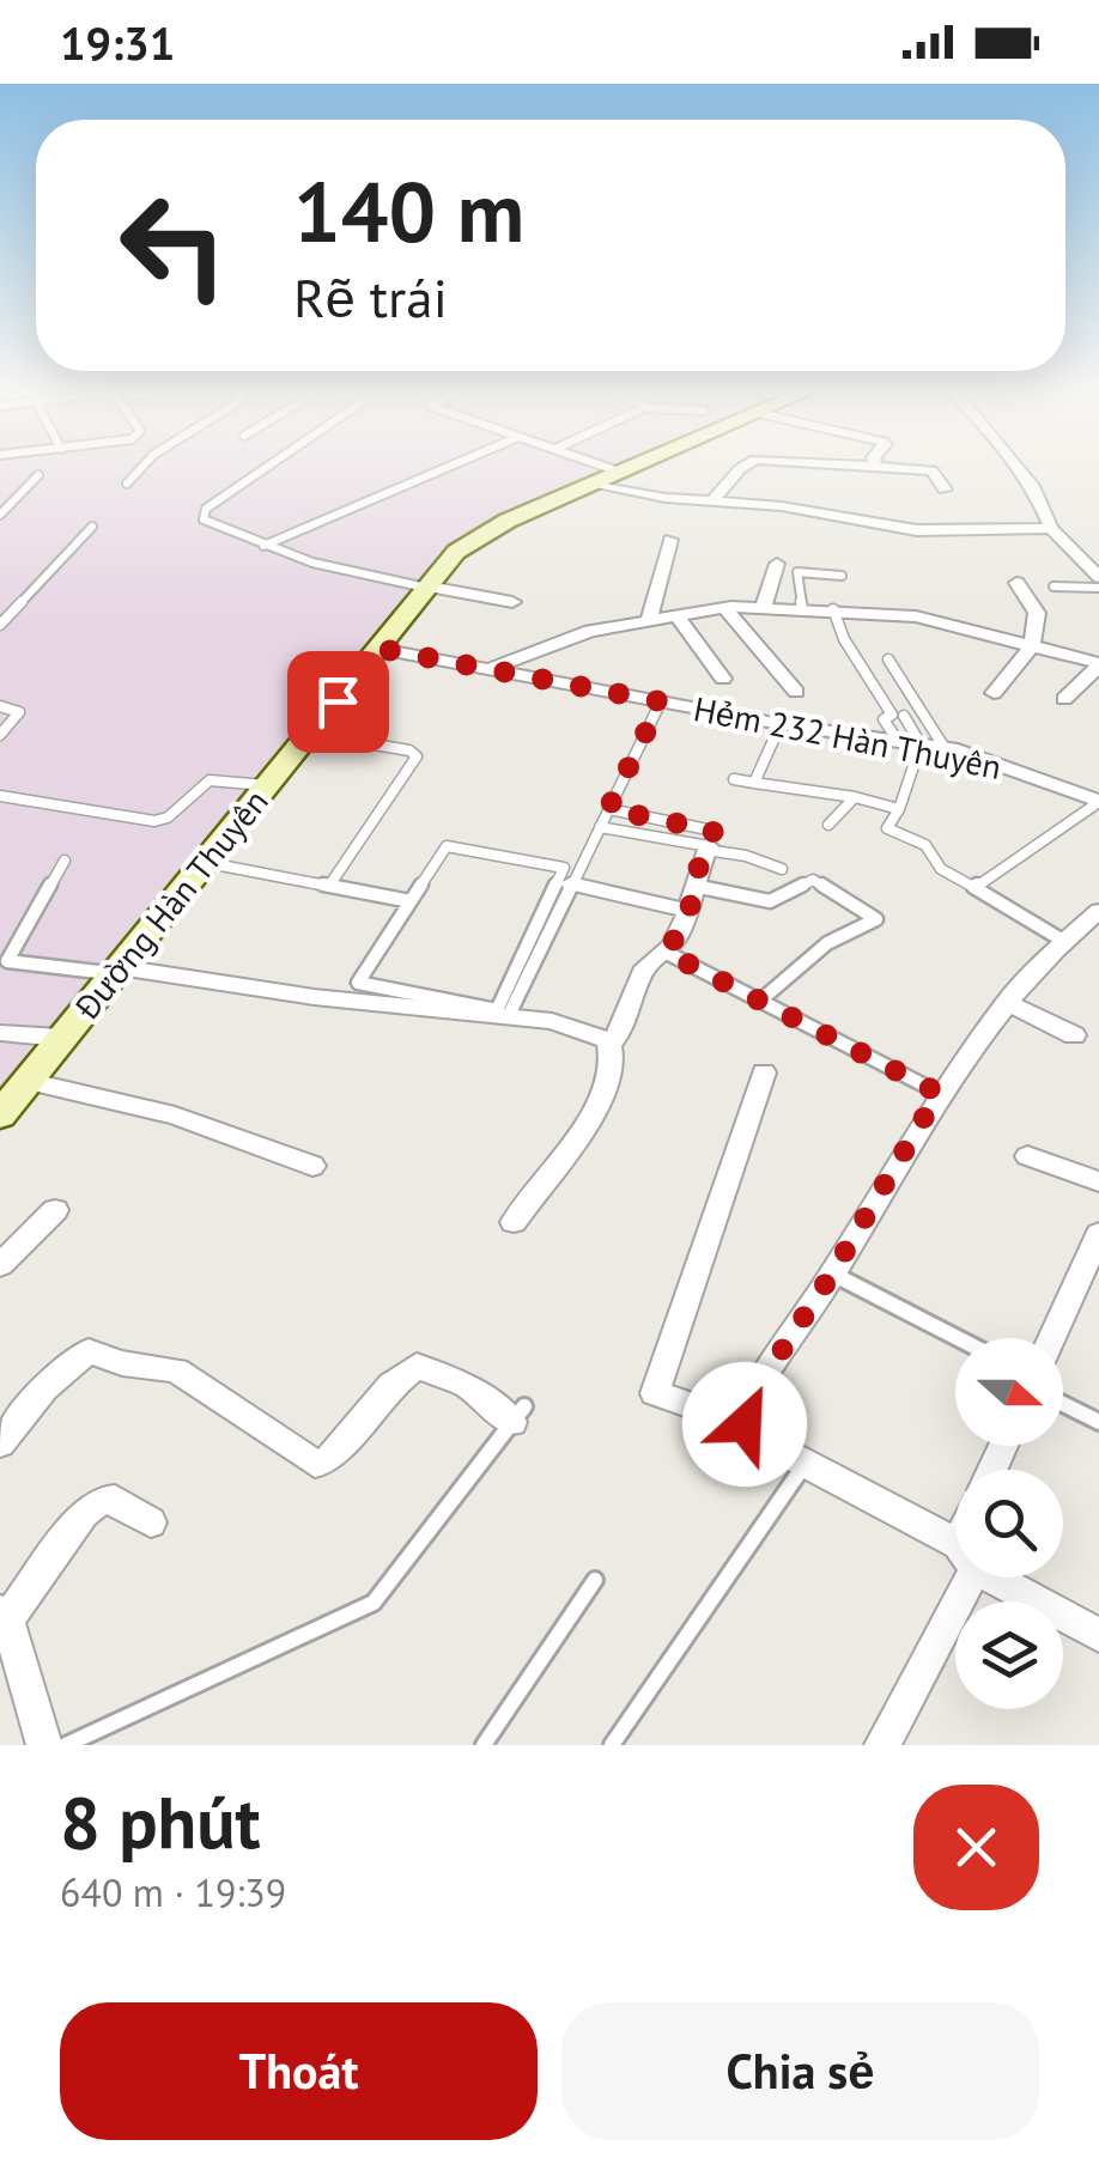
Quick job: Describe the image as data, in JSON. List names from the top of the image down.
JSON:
{
  "streets": {
    "street": ["Hẻm 232 Hàn Thuyên", "Đường Hàn Thuyên"]
  },
  "crossings": [
    ["Hẻm 232 Hàn Thuyên", "Đường Hàn Thuyên"]
  ],
  "north": "right",
  "page": {
    "status": "19:31",
    "turn": ["140 m", "Rẽ trái"],
    "heading": ["8 phút", "640 m · 19:39"],
    "buttons": ["Thoát", "Chia sẻ"]
  }
}
